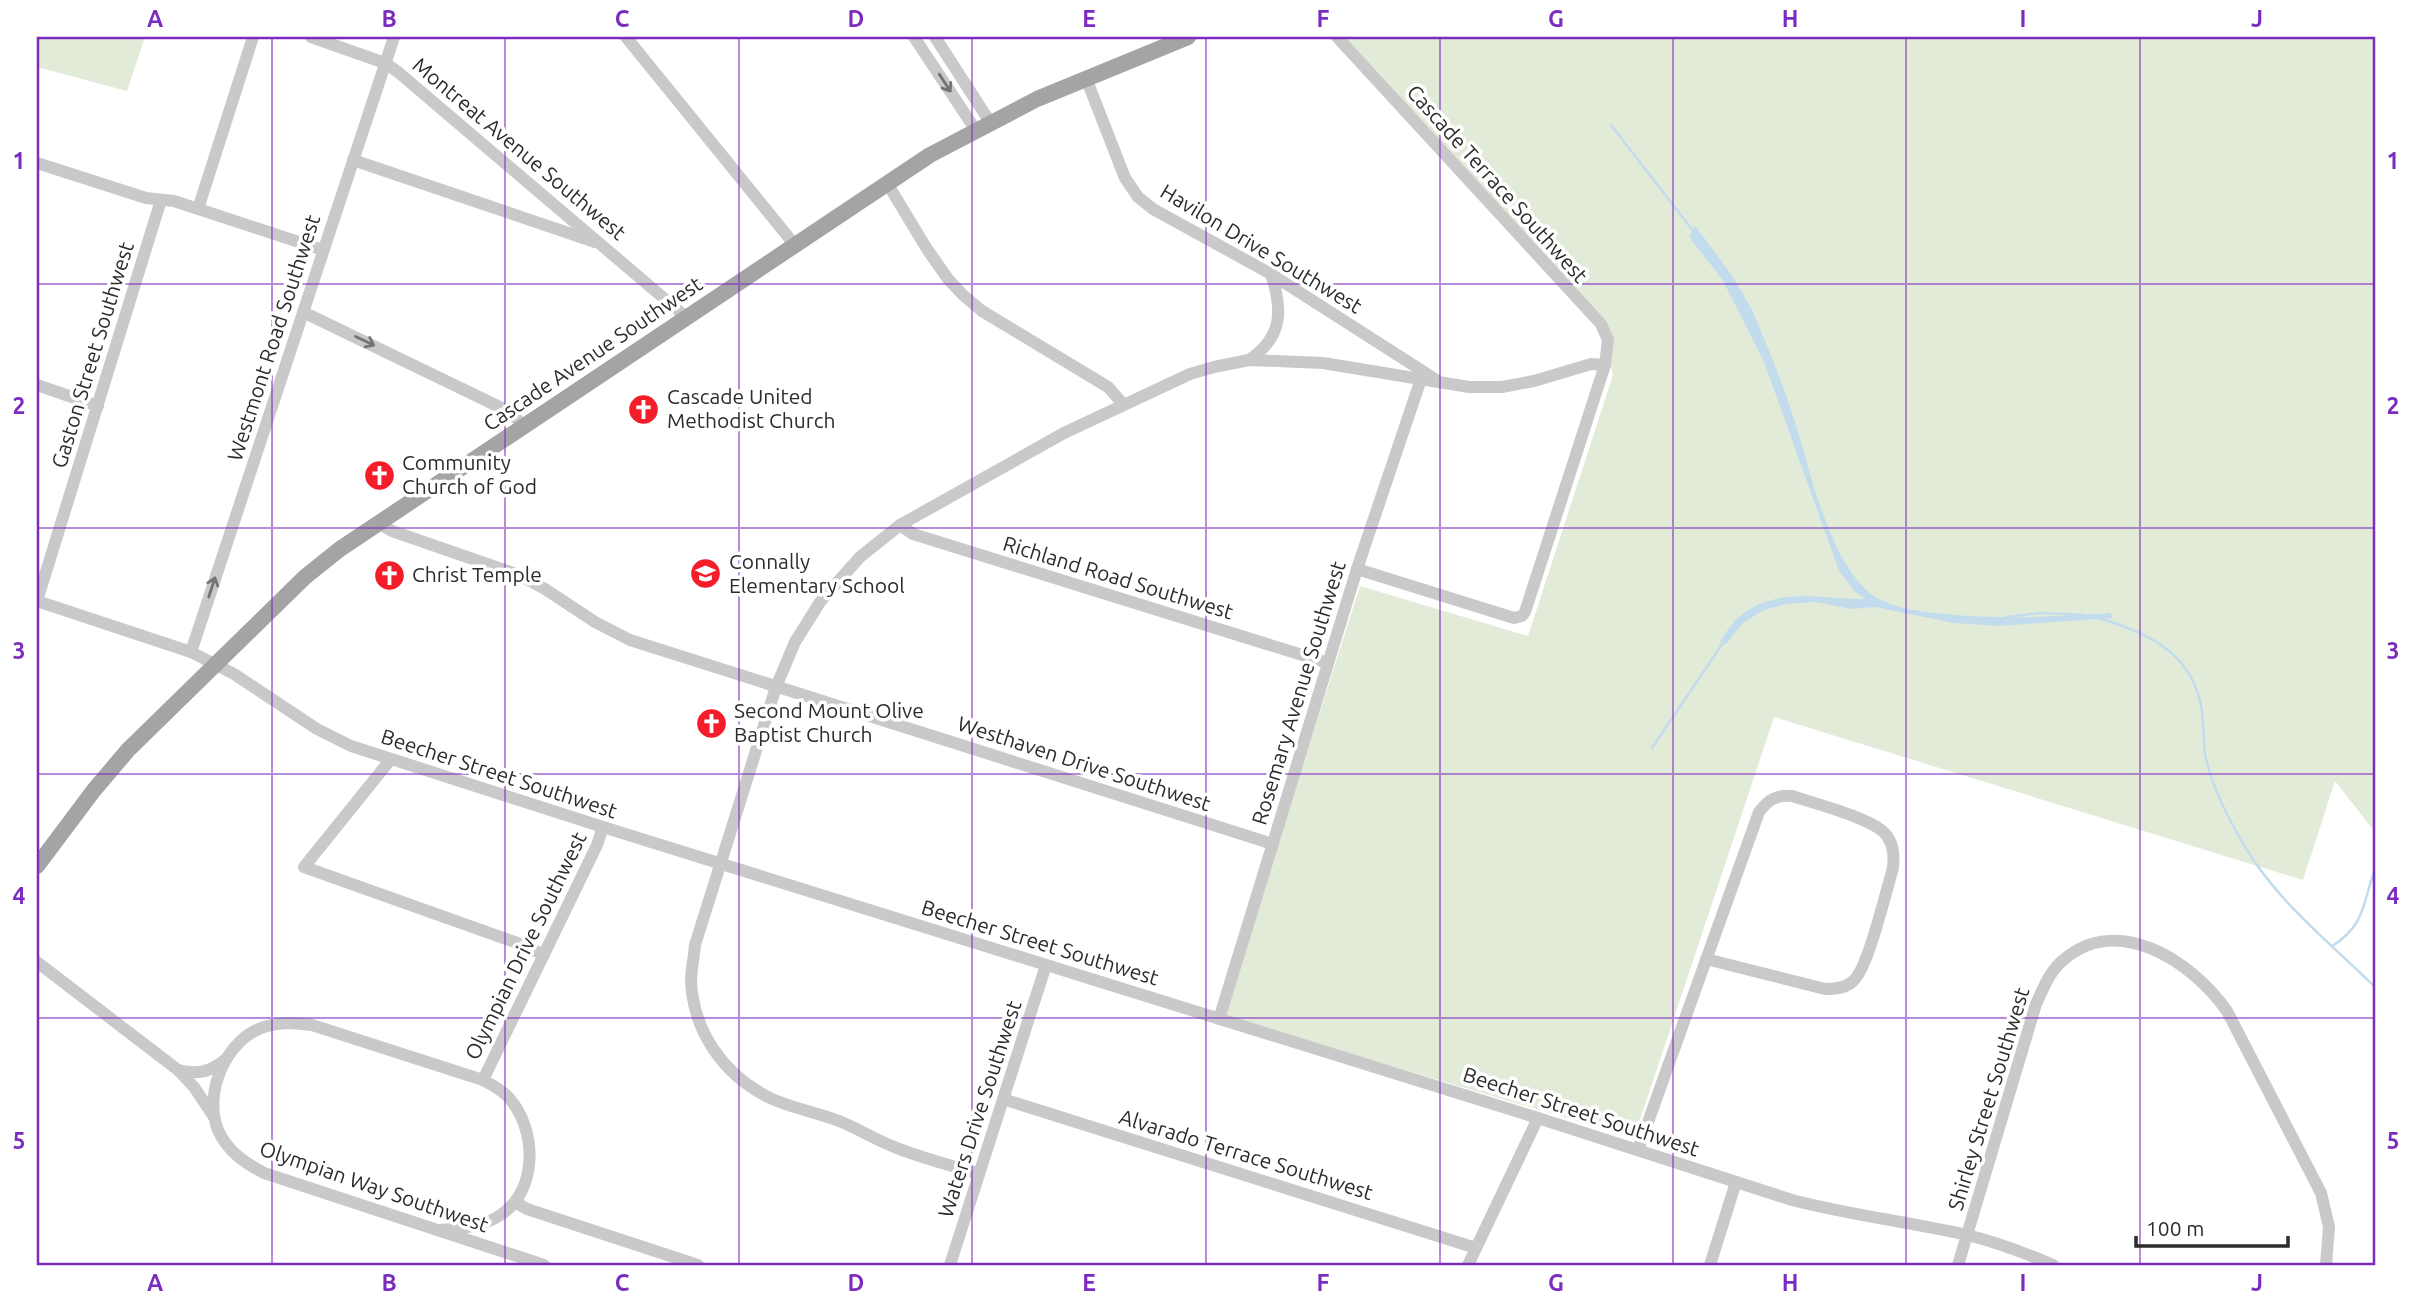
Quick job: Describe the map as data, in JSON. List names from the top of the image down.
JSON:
{
  "streets": {
    "main road": ["Cascade Avenue Southwest"],
    "street": [
      "Montreat Avenue Southwest",
      "Cascade Terrace Southwest",
      "Havilon Drive Southwest",
      "Westmont Road Southwest",
      "Gaston Street Southwest",
      "Richland Road Southwest",
      "Rosemary Avenue Southwest",
      "Westhaven Drive Southwest",
      "Beecher Street Southwest",
      "Olympian Drive Southwest",
      "Shirley Street Southwest",
      "Waters Drive Southwest",
      "Alvarado Terrace Southwest",
      "Olympian Way Southwest"
    ]
  },
  "crossings": [
    ["Montreat Avenue Southwest", "Westmont Road Southwest"],
    ["Montreat Avenue Southwest", "Cascade Avenue Southwest"],
    ["Cascade Terrace Southwest", "Rosemary Avenue Southwest"],
    ["Havilon Drive Southwest", "Cascade Avenue Southwest"],
    ["Westmont Road Southwest", "Beecher Street Southwest"],
    ["Cascade Avenue Southwest", "Westhaven Drive Southwest"],
    ["Cascade Avenue Southwest", "Beecher Street Southwest"],
    ["Gaston Street Southwest", "Beecher Street Southwest"],
    ["Richland Road Southwest", "Rosemary Avenue Southwest"],
    ["Rosemary Avenue Southwest", "Westhaven Drive Southwest"],
    ["Rosemary Avenue Southwest", "Beecher Street Southwest"],
    ["Beecher Street Southwest", "Olympian Drive Southwest"],
    ["Beecher Street Southwest", "Shirley Street Southwest"],
    ["Beecher Street Southwest", "Waters Drive Southwest"],
    ["Waters Drive Southwest", "Alvarado Terrace Southwest"]
  ],
  "one_way": ["Westmont Road Southwest"],
  "places": {
    "church": [
      "Cascade United Methodist Church",
      "Community Church of God",
      "Christ Temple",
      "Second Mount Olive Baptist Church"
    ],
    "school or university": ["Connally Elementary School"]
  },
  "scale_bar": "100 m",
  "grid": {
    "columns": [
      "A",
      "B",
      "C",
      "D",
      "E",
      "F",
      "G",
      "H",
      "I",
      "J"
    ],
    "rows": [
      "1",
      "2",
      "3",
      "4",
      "5"
    ]
  }
}
